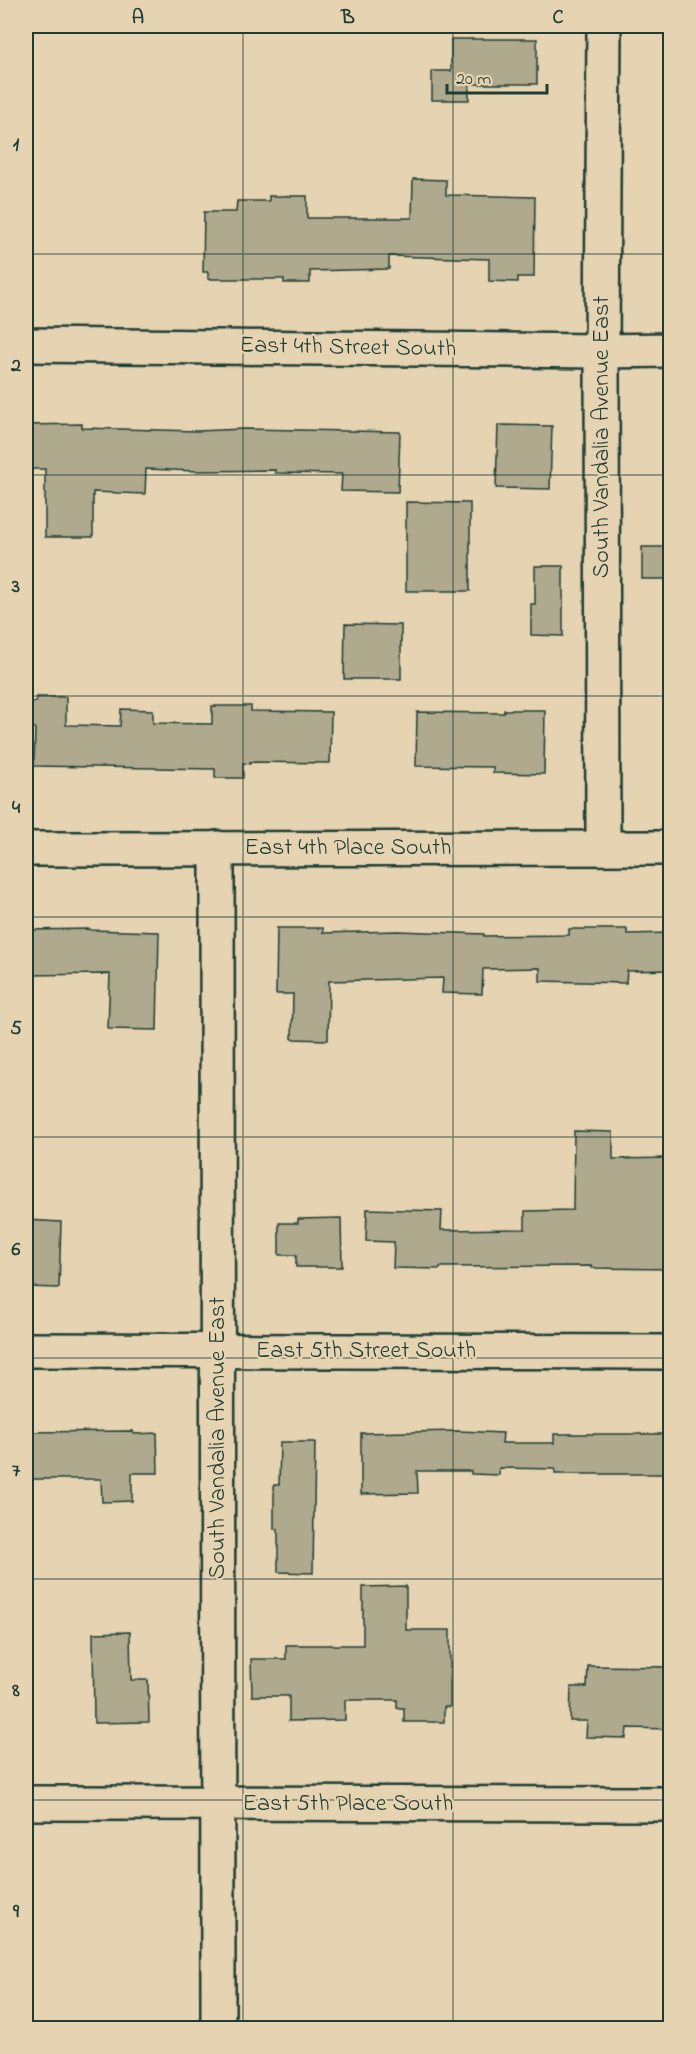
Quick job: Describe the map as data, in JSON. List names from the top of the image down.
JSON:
{
  "streets": {
    "street": [
      "East 4th Street South",
      "South Vandalia Avenue East",
      "East 4th Place South",
      "East 5th Street South",
      "East 5th Place South"
    ]
  },
  "crossings": [
    ["East 4th Street South", "South Vandalia Avenue East"],
    ["South Vandalia Avenue East", "East 4th Place South"],
    ["South Vandalia Avenue East", "East 5th Street South"],
    ["South Vandalia Avenue East", "East 5th Place South"]
  ],
  "scale_bar": "20 m",
  "grid": {
    "columns": ["A", "B", "C"],
    "rows": [
      "1",
      "2",
      "3",
      "4",
      "5",
      "6",
      "7",
      "8",
      "9"
    ]
  }
}
